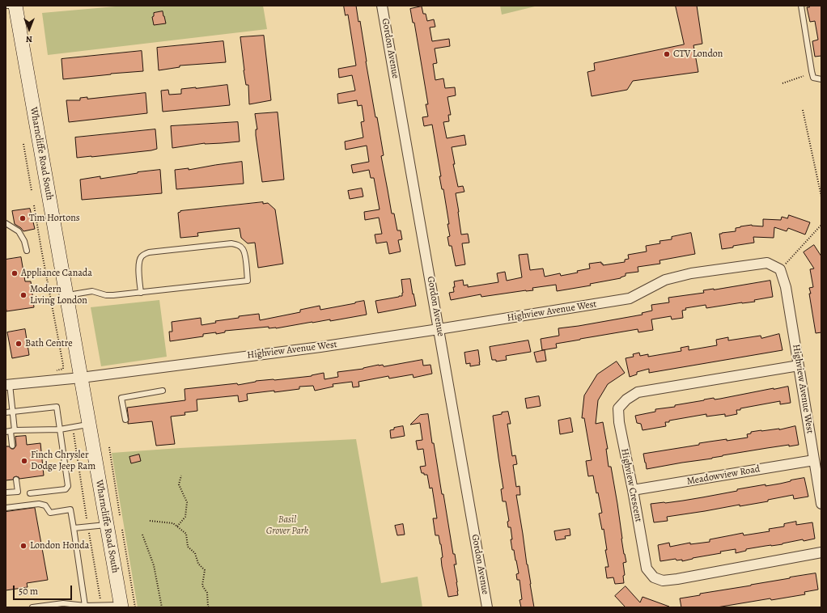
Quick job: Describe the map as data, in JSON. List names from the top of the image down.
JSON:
{
  "streets": {
    "main road": ["Wharncliffe Road South"],
    "street": [
      "Gordon Avenue",
      "Highview Avenue West",
      "Meadowview Road",
      "Highview Crescent"
    ]
  },
  "crossings": [
    ["Gordon Avenue", "Highview Avenue West"],
    ["Wharncliffe Road South", "Highview Avenue West"],
    ["Highview Avenue West", "Meadowview Road"],
    ["Highview Avenue West", "Highview Crescent"],
    ["Meadowview Road", "Highview Crescent"]
  ],
  "parks": ["Basil Grover Park"],
  "places": [
    "CTV London",
    "Tim Hortons",
    "Appliance Canada",
    "Modern Living London",
    "Bath Centre",
    "Finch Chrysler Dodge Jeep Ram",
    "London Honda"
  ],
  "scale_bar": "50 m",
  "north": "bottom"
}
